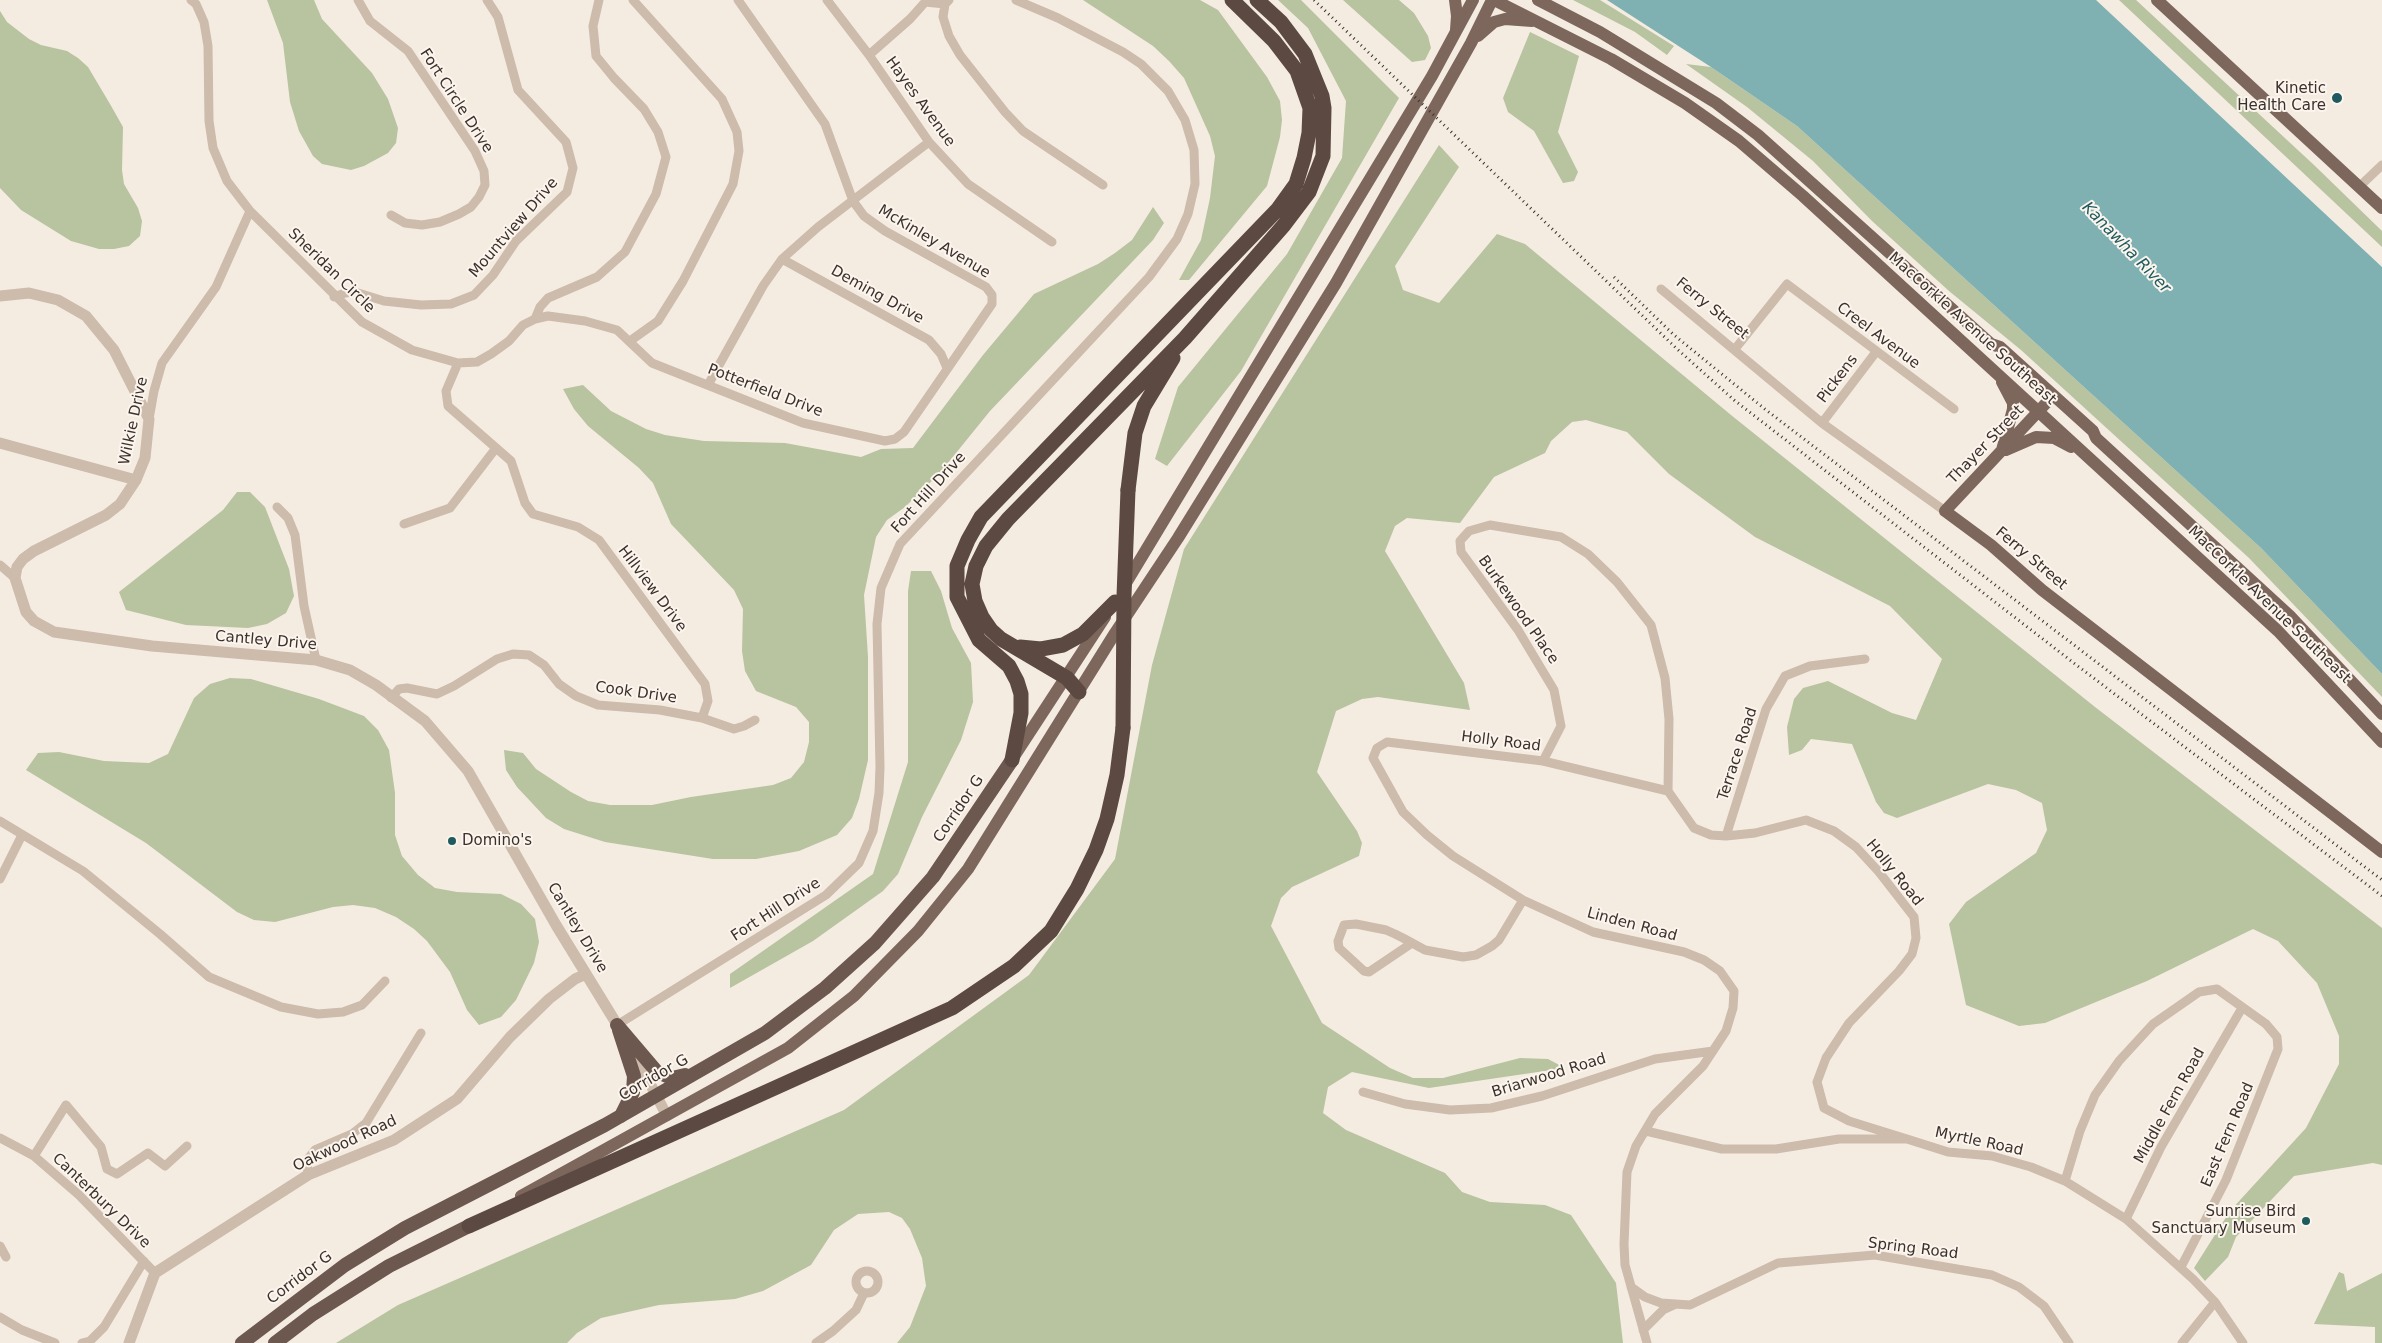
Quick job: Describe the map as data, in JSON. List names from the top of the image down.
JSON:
{
  "streets": {
    "highway": ["Corridor G"],
    "main road": ["Ferry Street", "MacCorkle Avenue Southeast", "Thayer Street"],
    "street": [
      "Fort Circle Drive",
      "Hayes Avenue",
      "Mountview Drive",
      "McKinley Avenue",
      "Sheridan Circle",
      "Deming Drive",
      "Creel Avenue",
      "Pickens",
      "Potterfield Drive",
      "Wilkie Drive",
      "Fort Hill Drive",
      "Hillview Drive",
      "Burkewood Place",
      "Cantley Drive",
      "Cook Drive",
      "Holly Road",
      "Terrace Road",
      "Linden Road",
      "Briarwood Road",
      "Middle Fern Road",
      "East Fern Road",
      "Myrtle Road",
      "Oakwood Road",
      "Canterbury Drive",
      "Spring Road"
    ]
  },
  "crossings": [
    ["Mountview Drive", "Sheridan Circle"],
    ["McKinley Avenue", "Potterfield Drive"],
    ["Sheridan Circle", "Potterfield Drive"],
    ["Sheridan Circle", "Wilkie Drive"],
    ["Deming Drive", "Potterfield Drive"],
    ["Ferry Street", "Creel Avenue"],
    ["Ferry Street", "Pickens"],
    ["Ferry Street", "Thayer Street"],
    ["MacCorkle Avenue Southeast", "Thayer Street"],
    ["Creel Avenue", "Pickens"],
    ["Wilkie Drive", "Cantley Drive"],
    ["Fort Hill Drive", "Cantley Drive"],
    ["Hillview Drive", "Cook Drive"],
    ["Burkewood Place", "Holly Road"],
    ["Cantley Drive", "Cook Drive"],
    ["Cantley Drive", "Corridor G"],
    ["Cantley Drive", "Oakwood Road"],
    ["Holly Road", "Terrace Road"],
    ["Holly Road", "Linden Road"],
    ["Holly Road", "Myrtle Road"],
    ["Linden Road", "Briarwood Road"],
    ["Linden Road", "Myrtle Road"],
    ["Linden Road", "Spring Road"],
    ["Middle Fern Road", "East Fern Road"],
    ["Middle Fern Road", "Myrtle Road"],
    ["East Fern Road", "Myrtle Road"],
    ["Oakwood Road", "Canterbury Drive"]
  ],
  "water": ["Kanawha River"],
  "places": ["Kinetic Health Care", "Domino's", "Sunrise Bird Sanctuary Museum"]
}
